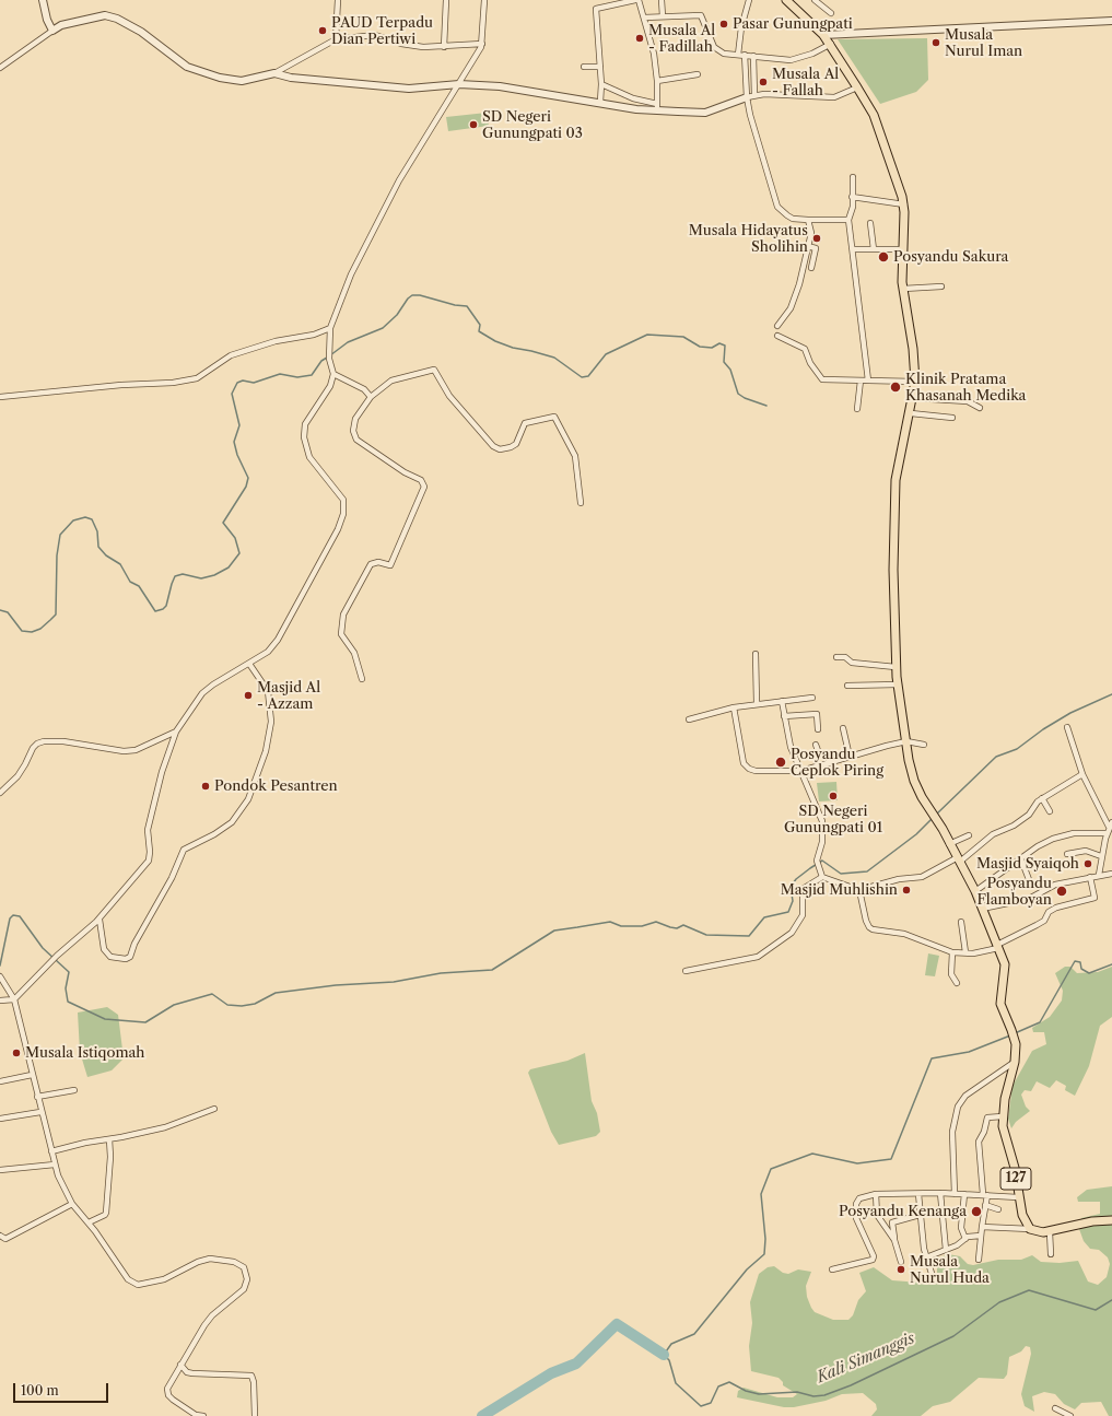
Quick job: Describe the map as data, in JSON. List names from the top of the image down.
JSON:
{
  "streets": {
    "main road": ["127"]
  },
  "water": ["Kali Simanggis"],
  "places": [
    "Pasar Gunungpati",
    "PAUD Terpadu Dian Pertiwi",
    "Musala Al - Fadillah",
    "Musala Nurul Iman",
    "Musala Al - Fallah",
    "SD Negeri Gunungpati 03",
    "Musala Hidayatus Sholihin",
    "Posyandu Sakura",
    "Klinik Pratama Khasanah Medika",
    "Masjid Al - Azzam",
    "Posyandu Ceplok Piring",
    "Pondok Pesantren",
    "SD Negeri Gunungpati 01",
    "Masjid Syaiqoh",
    "Masjid Muhlishin",
    "Posyandu Flamboyan",
    "Musala Istiqomah",
    "Posyandu Kenanga",
    "Musala Nurul Huda"
  ],
  "scale_bar": "100 m"
}
